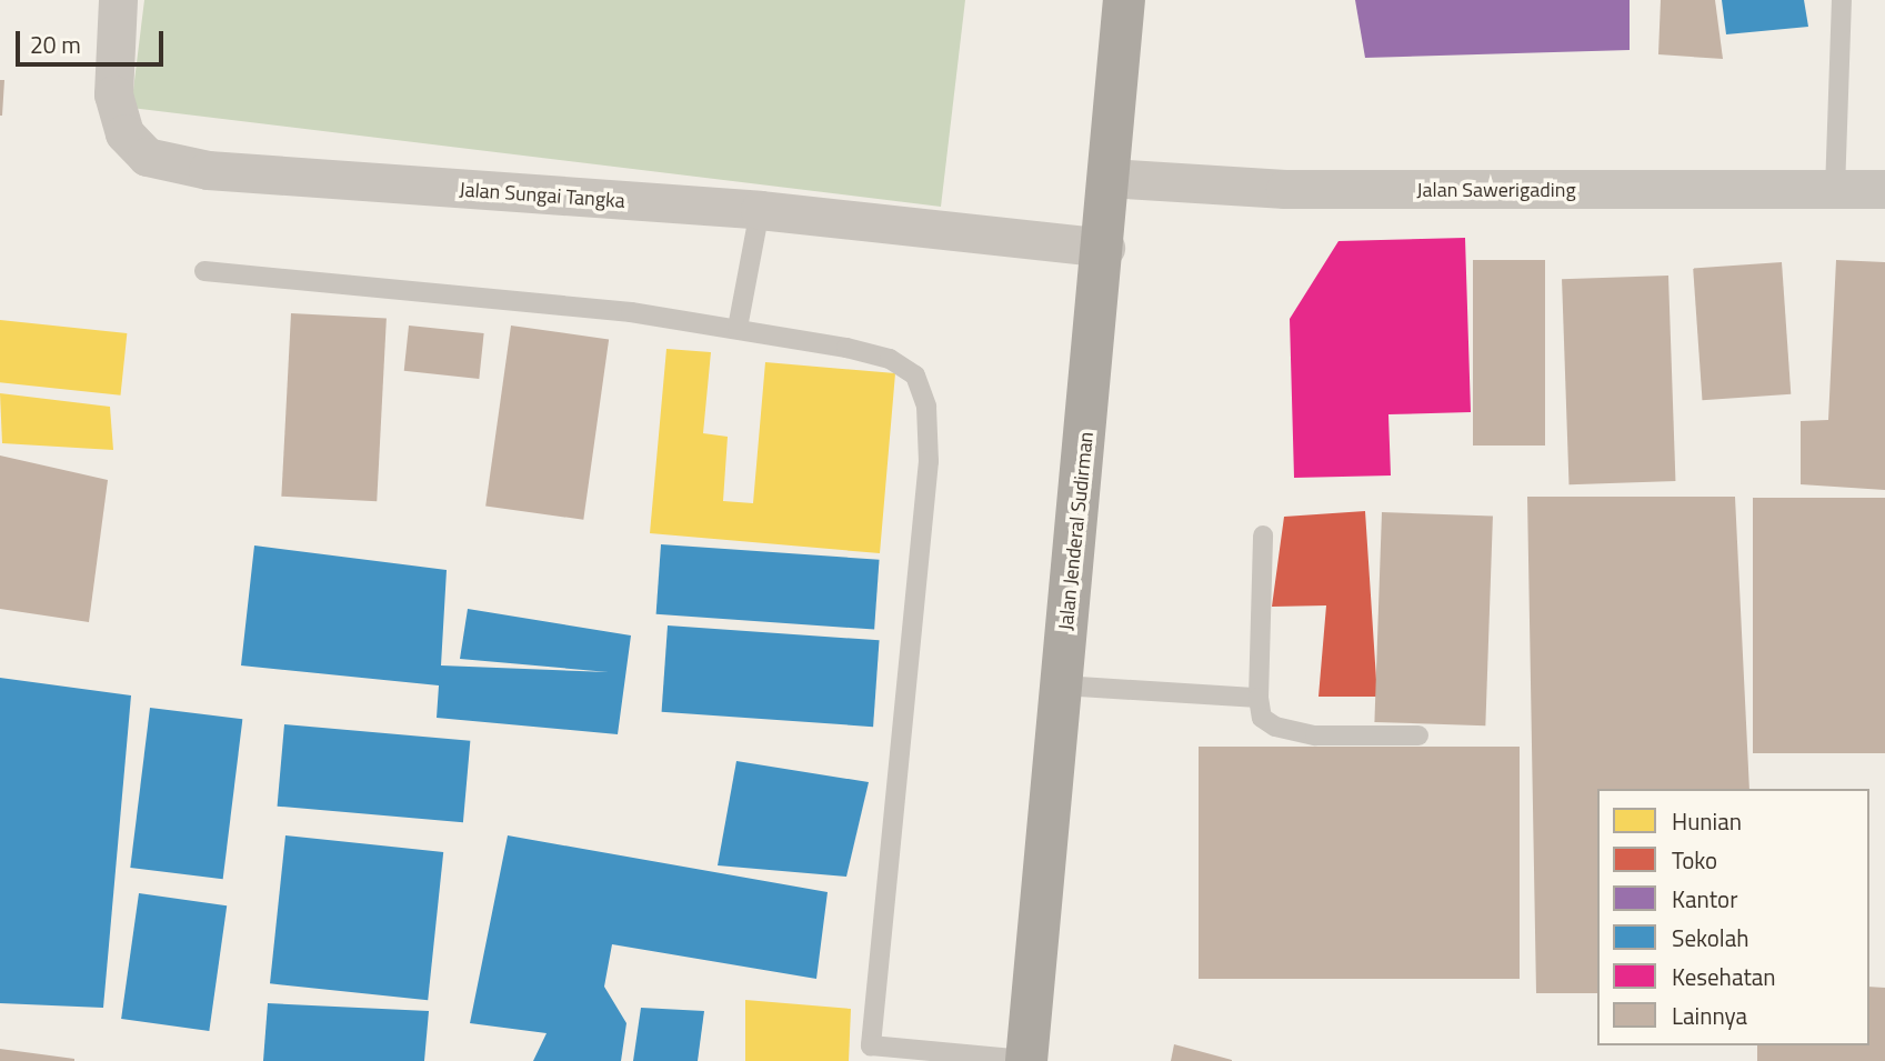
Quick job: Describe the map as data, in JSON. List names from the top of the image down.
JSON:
{
  "streets": {
    "main road": ["Jalan Jenderal Sudirman"],
    "street": ["Jalan Sawerigading", "Jalan Sungai Tangka"]
  },
  "crossings": [
    ["Jalan Sawerigading", "Jalan Jenderal Sudirman"],
    ["Jalan Sungai Tangka", "Jalan Jenderal Sudirman"]
  ],
  "legend": [
    "Hunian",
    "Toko",
    "Kantor",
    "Sekolah",
    "Kesehatan",
    "Lainnya"
  ],
  "scale_bar": "20 m"
}
